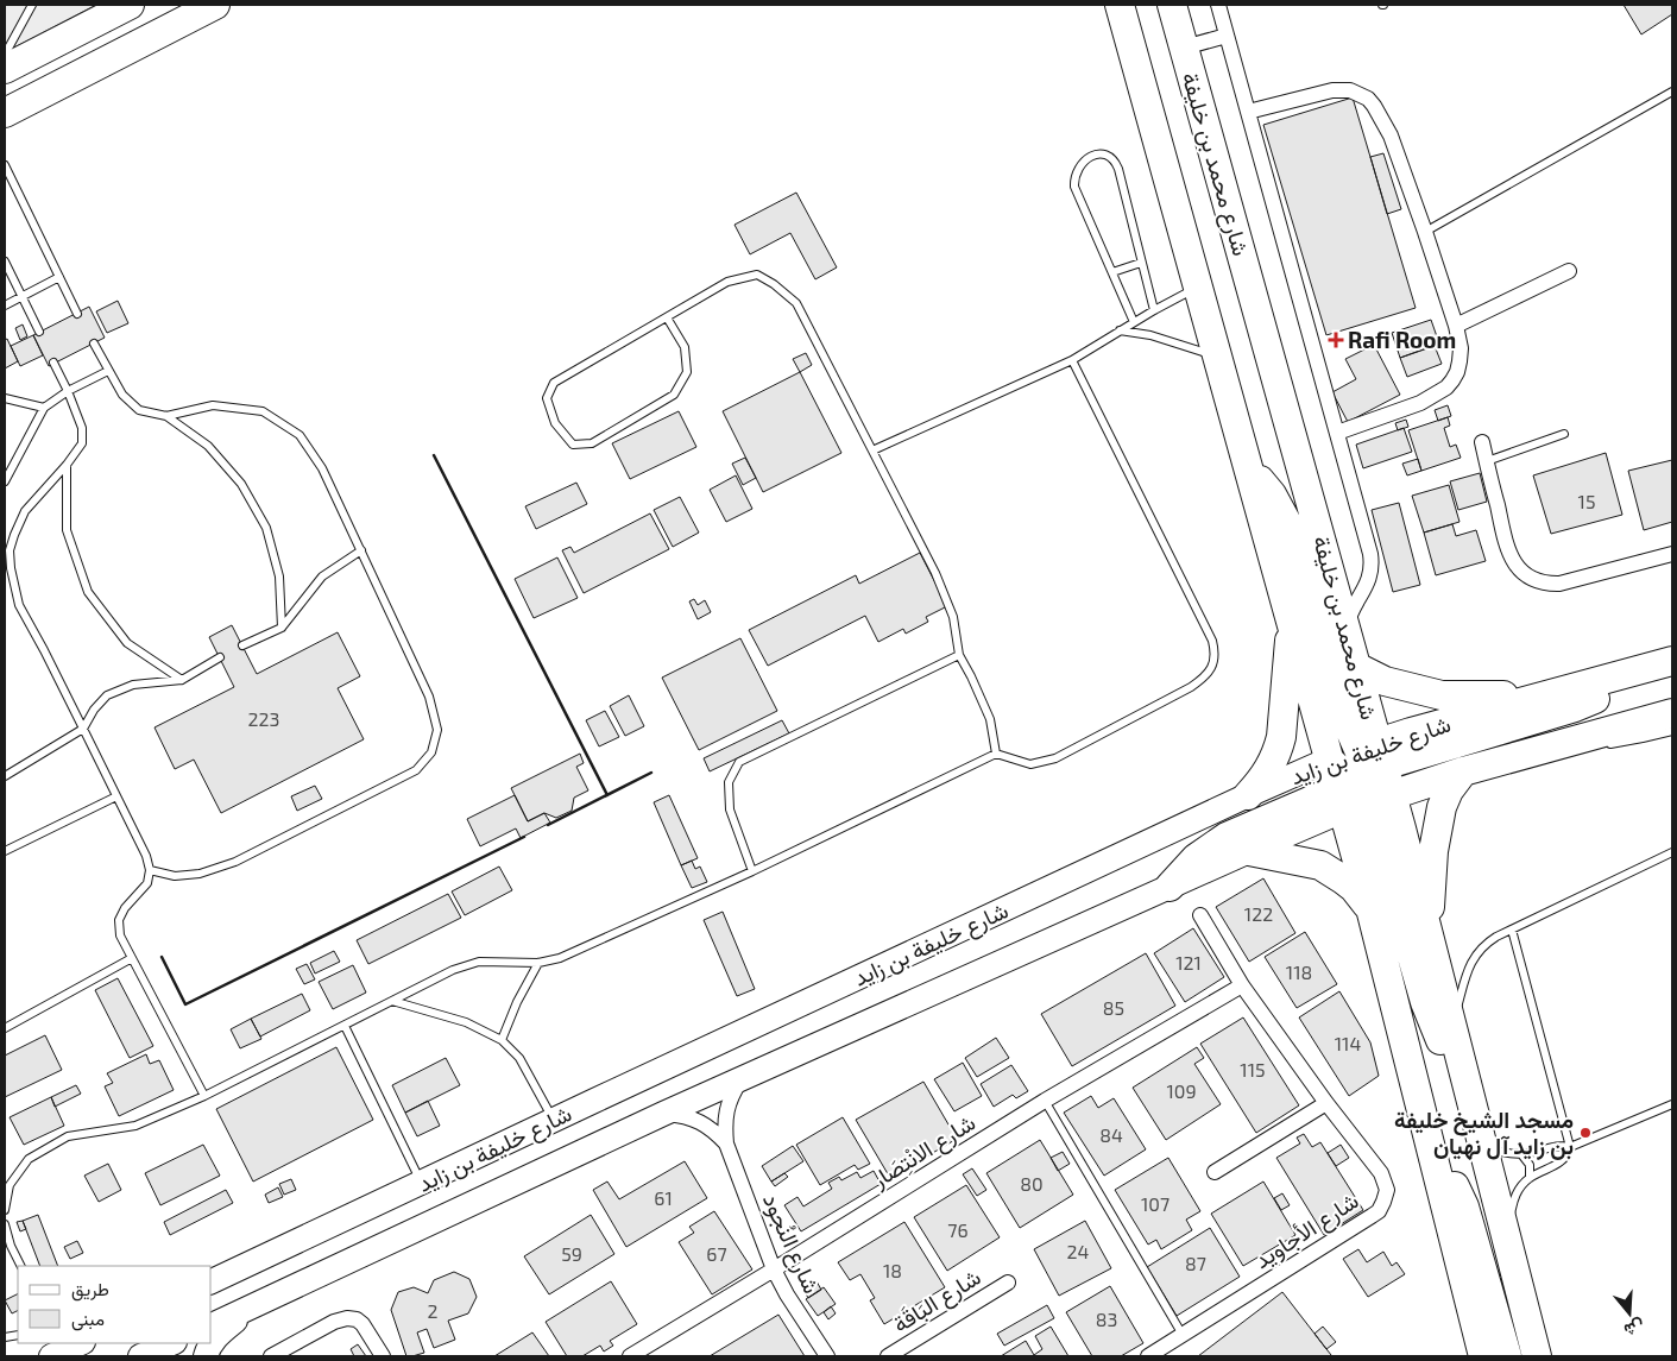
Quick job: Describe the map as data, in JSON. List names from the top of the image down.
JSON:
{
  "streets": {
    "highway": ["شارع محمد بن خليفة", "شارع خليفة بن زايد"],
    "street": [
      "شارع الانْتِصَار",
      "شارع الأجاويد",
      "شارع النُجود",
      "شارع البَاقَة"
    ]
  },
  "crossings": [
    ["شارع محمد بن خليفة", "شارع خليفة بن زايد"],
    ["شارع خليفة بن زايد", "شارع النُجود"],
    ["شارع الانْتِصَار", "شارع الأجاويد"],
    ["شارع الانْتِصَار", "شارع النُجود"]
  ],
  "places": {
    "health": ["Rafi Room"],
    "other": ["مسجد الشيخ خليفة بن زايد آل نهيان"]
  },
  "house_numbers": [
    "15",
    "223",
    "122",
    "121",
    "118",
    "85",
    "114",
    "115",
    "109",
    "84",
    "80",
    "61",
    "107",
    "76",
    "24",
    "59",
    "67",
    "87",
    "18",
    "2",
    "83"
  ],
  "legend": ["طريق", "مبنى"],
  "north": "bottom"
}
